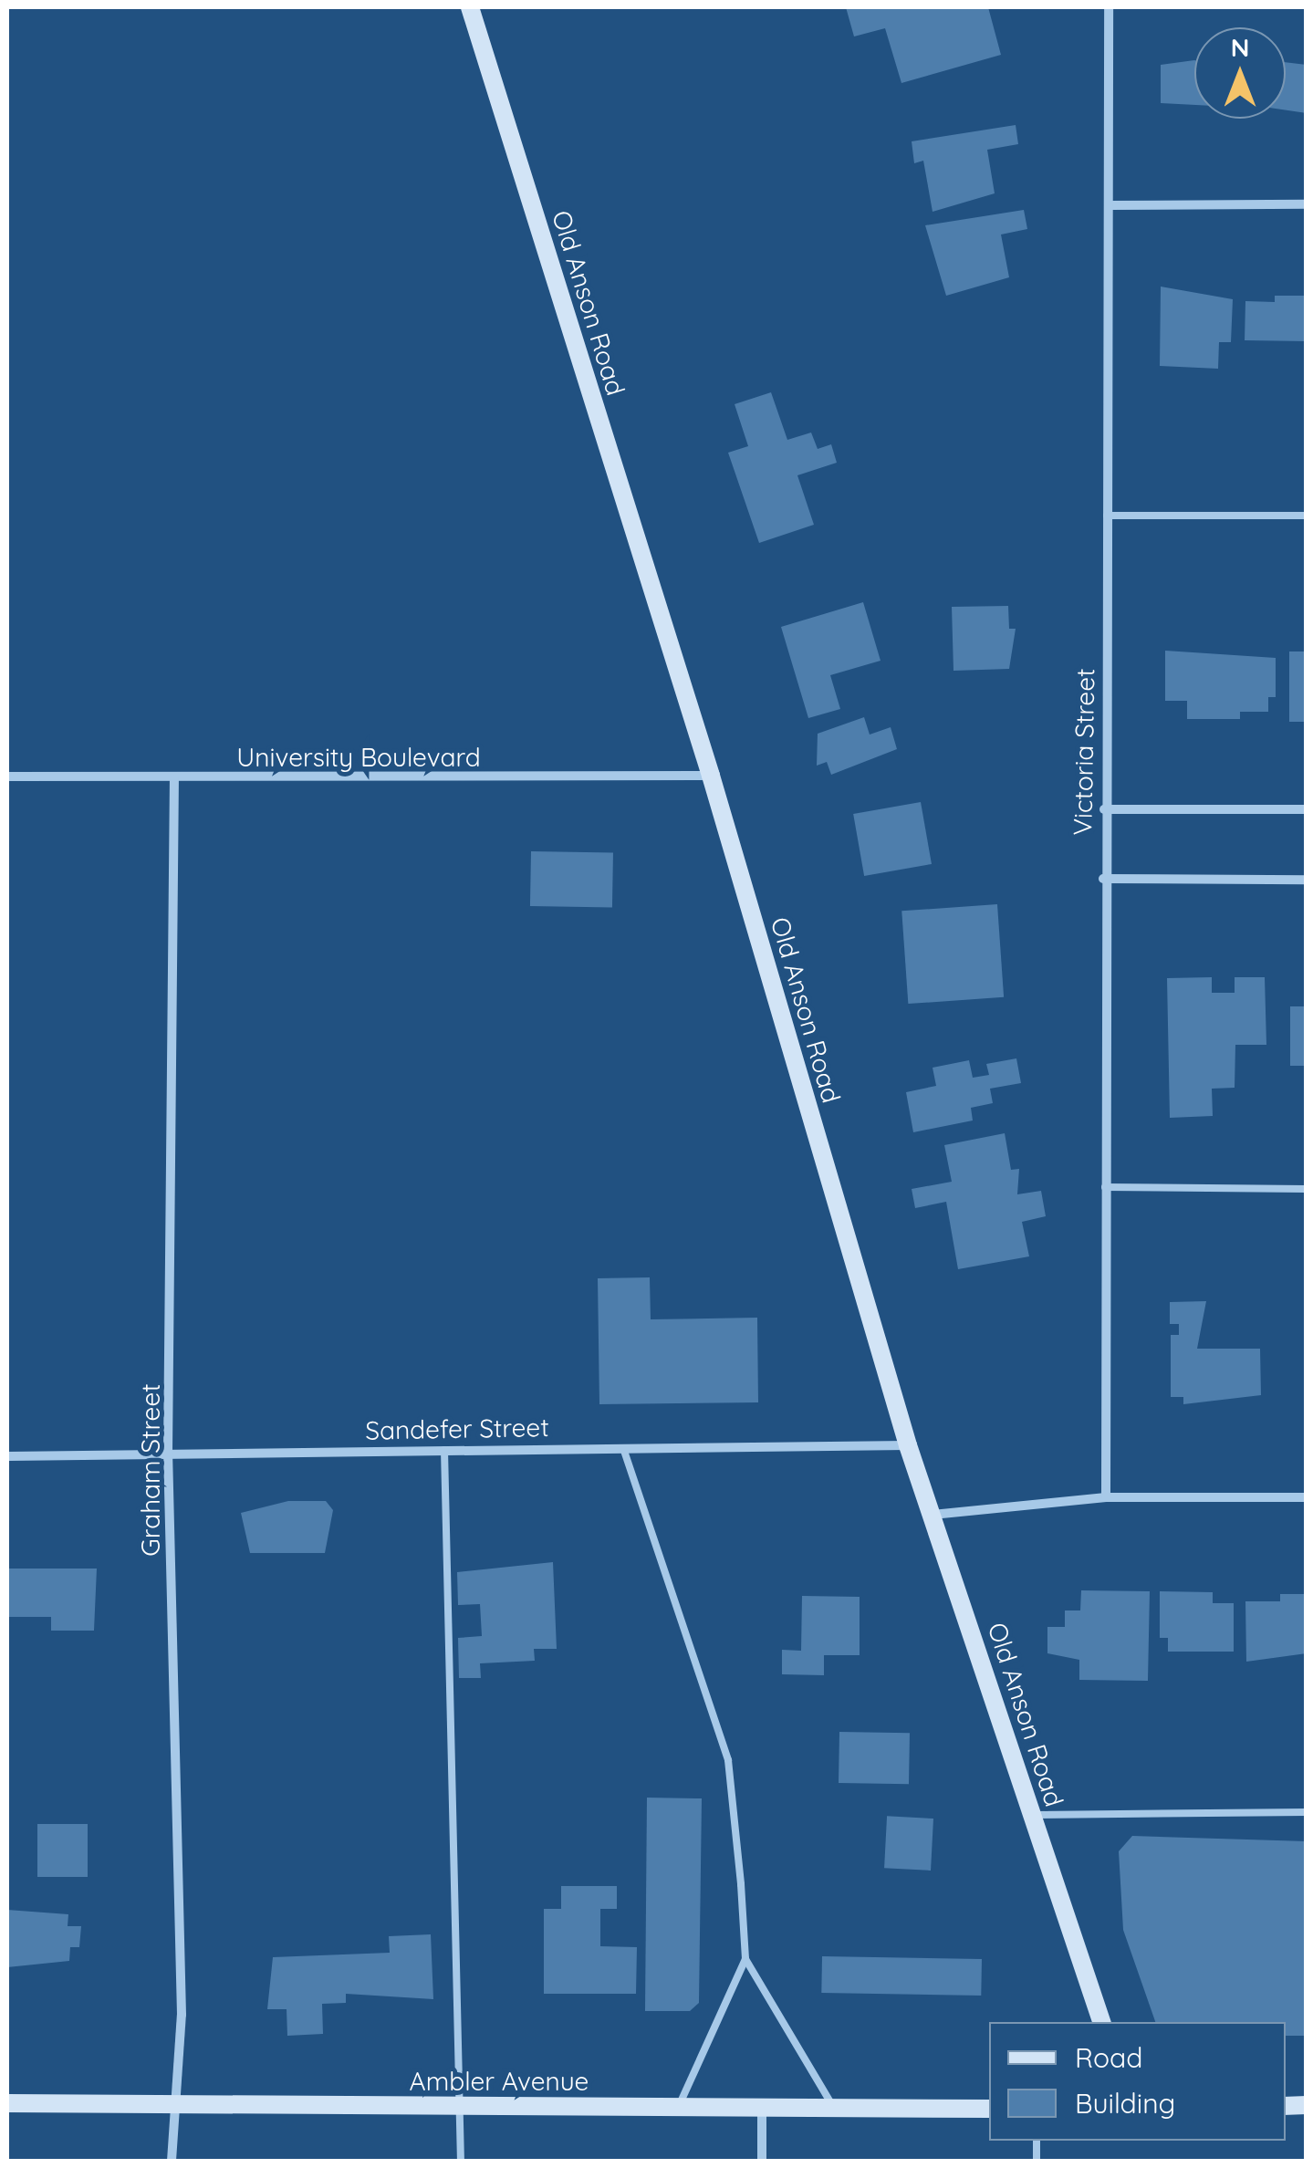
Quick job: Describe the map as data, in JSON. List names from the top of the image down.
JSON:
{
  "streets": {
    "main road": ["Old Anson Road", "Ambler Avenue"],
    "street": [
      "Victoria Street",
      "University Boulevard",
      "Sandefer Street",
      "Graham Street"
    ]
  },
  "crossings": [
    ["Old Anson Road", "University Boulevard"],
    ["Old Anson Road", "Sandefer Street"],
    ["University Boulevard", "Graham Street"],
    ["Sandefer Street", "Graham Street"],
    ["Graham Street", "Ambler Avenue"]
  ],
  "legend": ["Road", "Building"],
  "north": "top"
}
